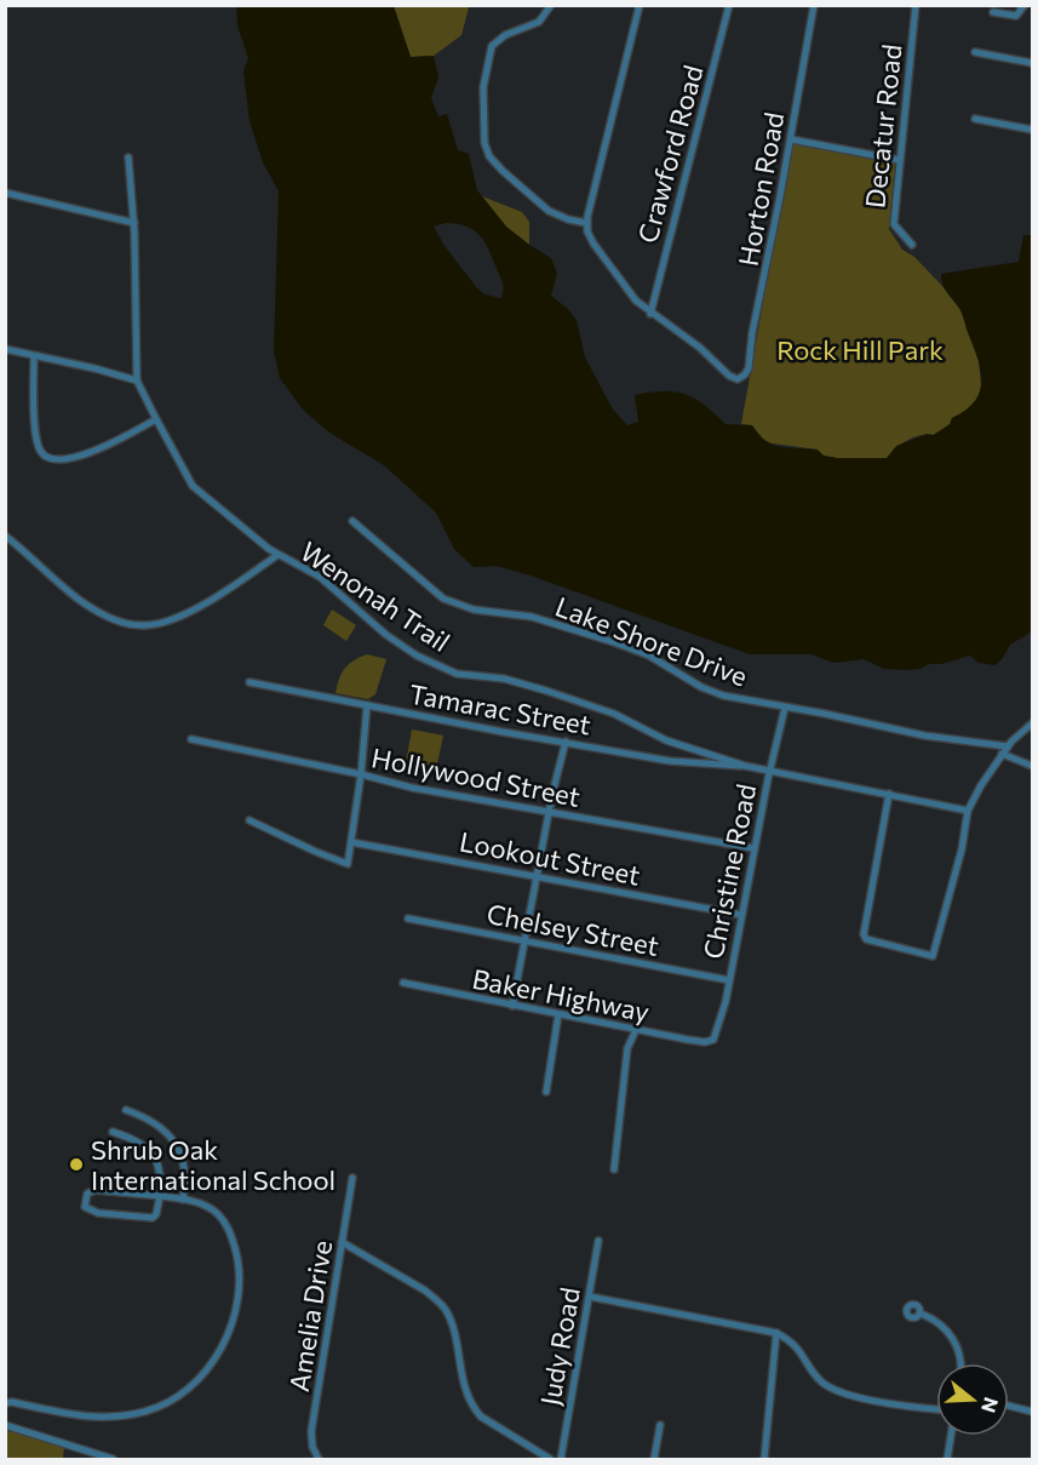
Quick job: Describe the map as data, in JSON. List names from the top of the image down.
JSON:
{
  "streets": {
    "street": [
      "Decatur Road",
      "Crawford Road",
      "Horton Road",
      "Wenonah Trail",
      "Lake Shore Drive",
      "Tamarac Street",
      "Hollywood Street",
      "Lookout Street",
      "Christine Road",
      "Chelsey Street",
      "Baker Highway",
      "Amelia Drive",
      "Judy Road"
    ]
  },
  "crossings": [
    ["Crawford Road", "Horton Road"],
    ["Wenonah Trail", "Tamarac Street"],
    ["Wenonah Trail", "Christine Road"],
    ["Lake Shore Drive", "Christine Road"],
    ["Hollywood Street", "Christine Road"],
    ["Lookout Street", "Christine Road"],
    ["Christine Road", "Chelsey Street"],
    ["Christine Road", "Baker Highway"]
  ],
  "parks": ["Rock Hill Park"],
  "places": ["Shrub Oak International School"],
  "north": "right"
}
